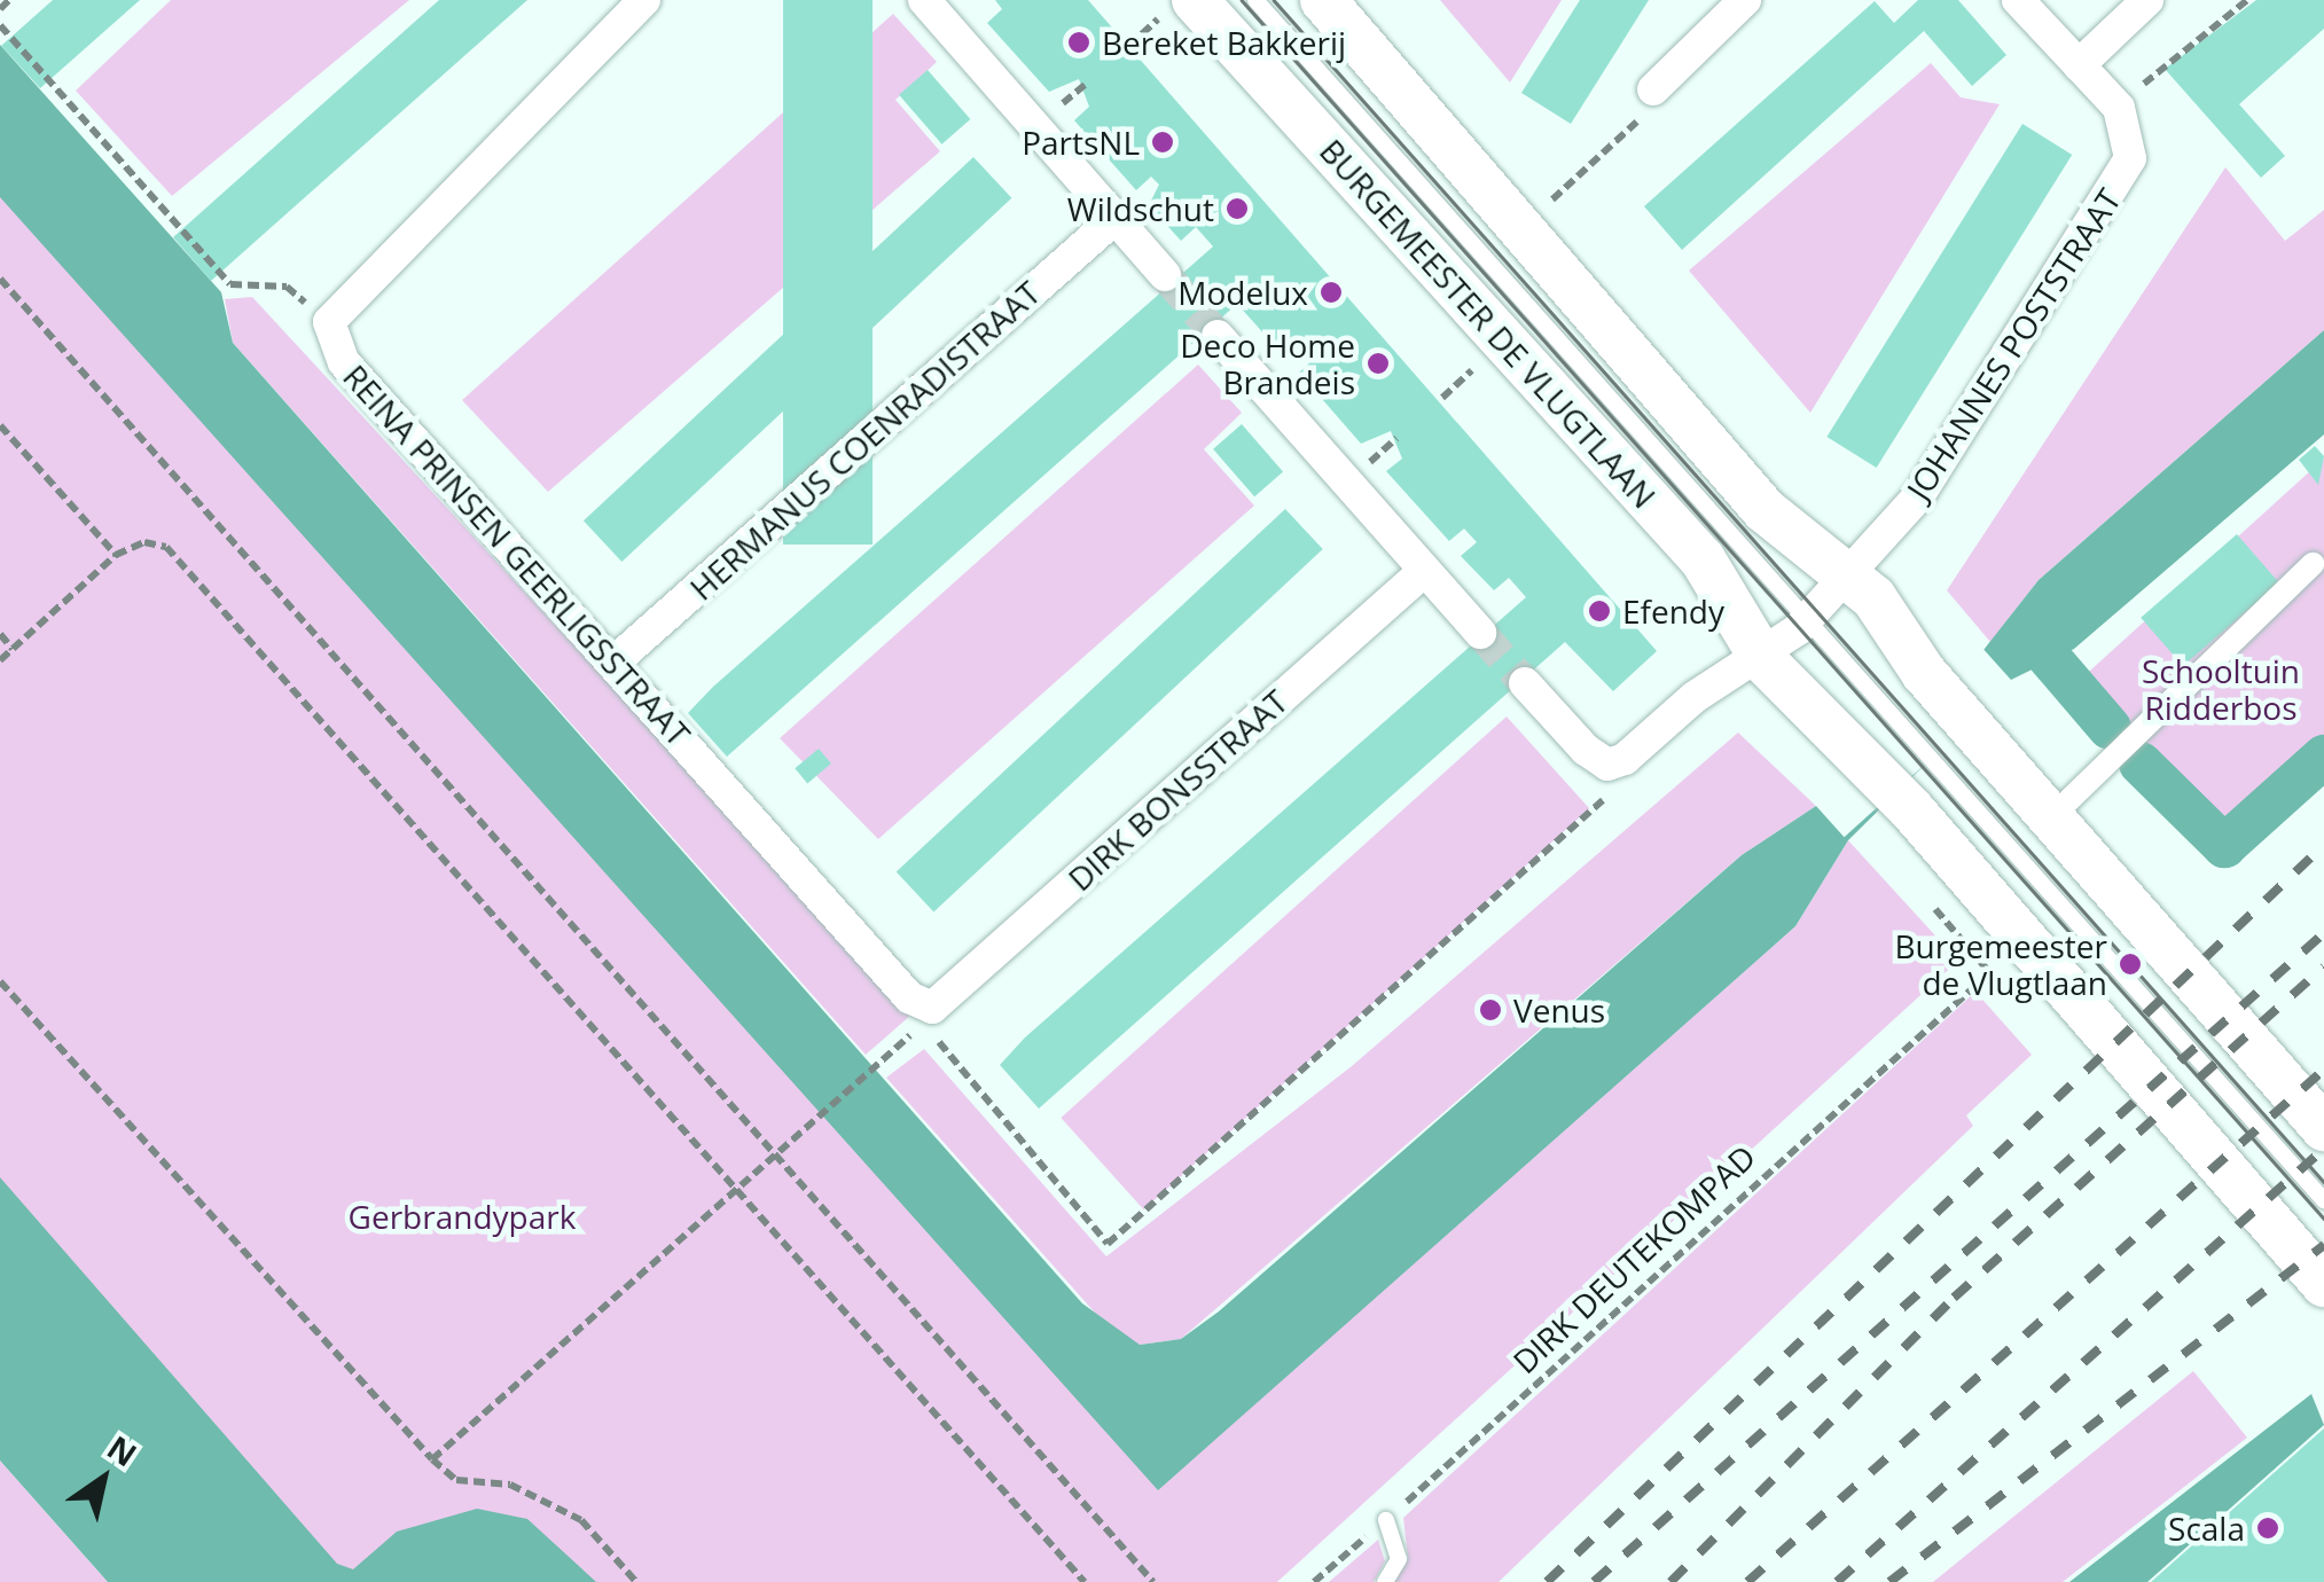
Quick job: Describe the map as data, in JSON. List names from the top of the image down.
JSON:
{
  "streets": {
    "main road": ["BURGEMEESTER DE VLUGTLAAN"],
    "street": [
      "JOHANNES POSTSTRAAT",
      "HERMANUS COENRADISTRAAT",
      "REINA PRINSEN GEERLIGSSTRAAT",
      "DIRK BONSSTRAAT"
    ],
    "path": ["DIRK DEUTEKOMPAD"]
  },
  "crossings": [
    ["HERMANUS COENRADISTRAAT", "REINA PRINSEN GEERLIGSSTRAAT"],
    ["REINA PRINSEN GEERLIGSSTRAAT", "DIRK BONSSTRAAT"]
  ],
  "parks": ["Schooltuin Ridderbos", "Gerbrandypark"],
  "places": [
    "Bereket Bakkerij",
    "PartsNL",
    "Wildschut",
    "Modelux",
    "Deco Home Brandeis",
    "Efendy",
    "Burgemeester de Vlugtlaan",
    "Venus",
    "Scala"
  ],
  "north": "top right"
}
